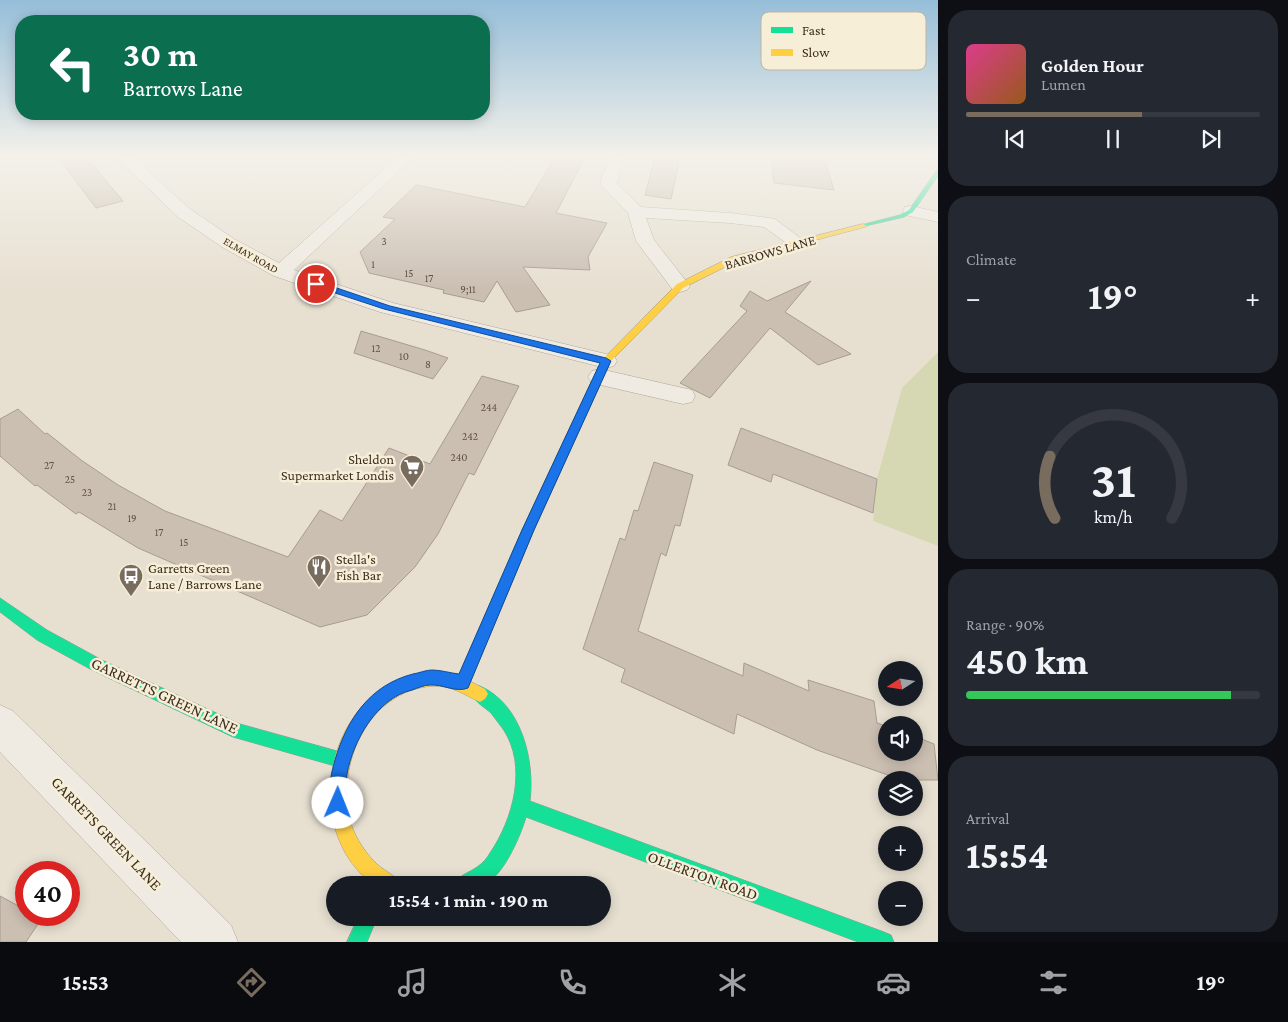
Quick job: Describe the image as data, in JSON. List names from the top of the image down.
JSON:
{
  "streets": {
    "street": [
      "BARROWS LANE",
      "ELMAY ROAD",
      "GARRETTS GREEN LANE",
      "GARRETS GREEN LANE",
      "OLLERTON ROAD"
    ]
  },
  "crossings": [
    ["BARROWS LANE", "ELMAY ROAD"]
  ],
  "places": {
    "supermarket": ["Sheldon Supermarket Londis"],
    "restaurant": ["Stella's Fish Bar"],
    "bus stop": ["Garretts Green Lane / Barrows Lane"]
  },
  "house_numbers": [
    "3",
    "1",
    "15",
    "17",
    "9;11",
    "12",
    "10",
    "8",
    "244",
    "242",
    "240",
    "27",
    "25",
    "23",
    "21",
    "19",
    "17",
    "15"
  ],
  "legend": ["Fast", "Slow"],
  "north": "left",
  "page": {
    "turn": ["30 m", "Barrows Lane"],
    "song": ["Golden Hour", "Lumen"],
    "tile": [
      "Climate",
      ["Range · 90%", "450 km"],
      ["Arrival", "15:54"]
    ],
    "heat": ["−", "19°", "+"],
    "map_buttons": ["+", "−"],
    "limit": "40",
    "trip": "15:54 · 1 min · 190 m",
    "tabs": ["15:53", "19°"],
    "gauge": ["31", "km/h"]
  }
}
